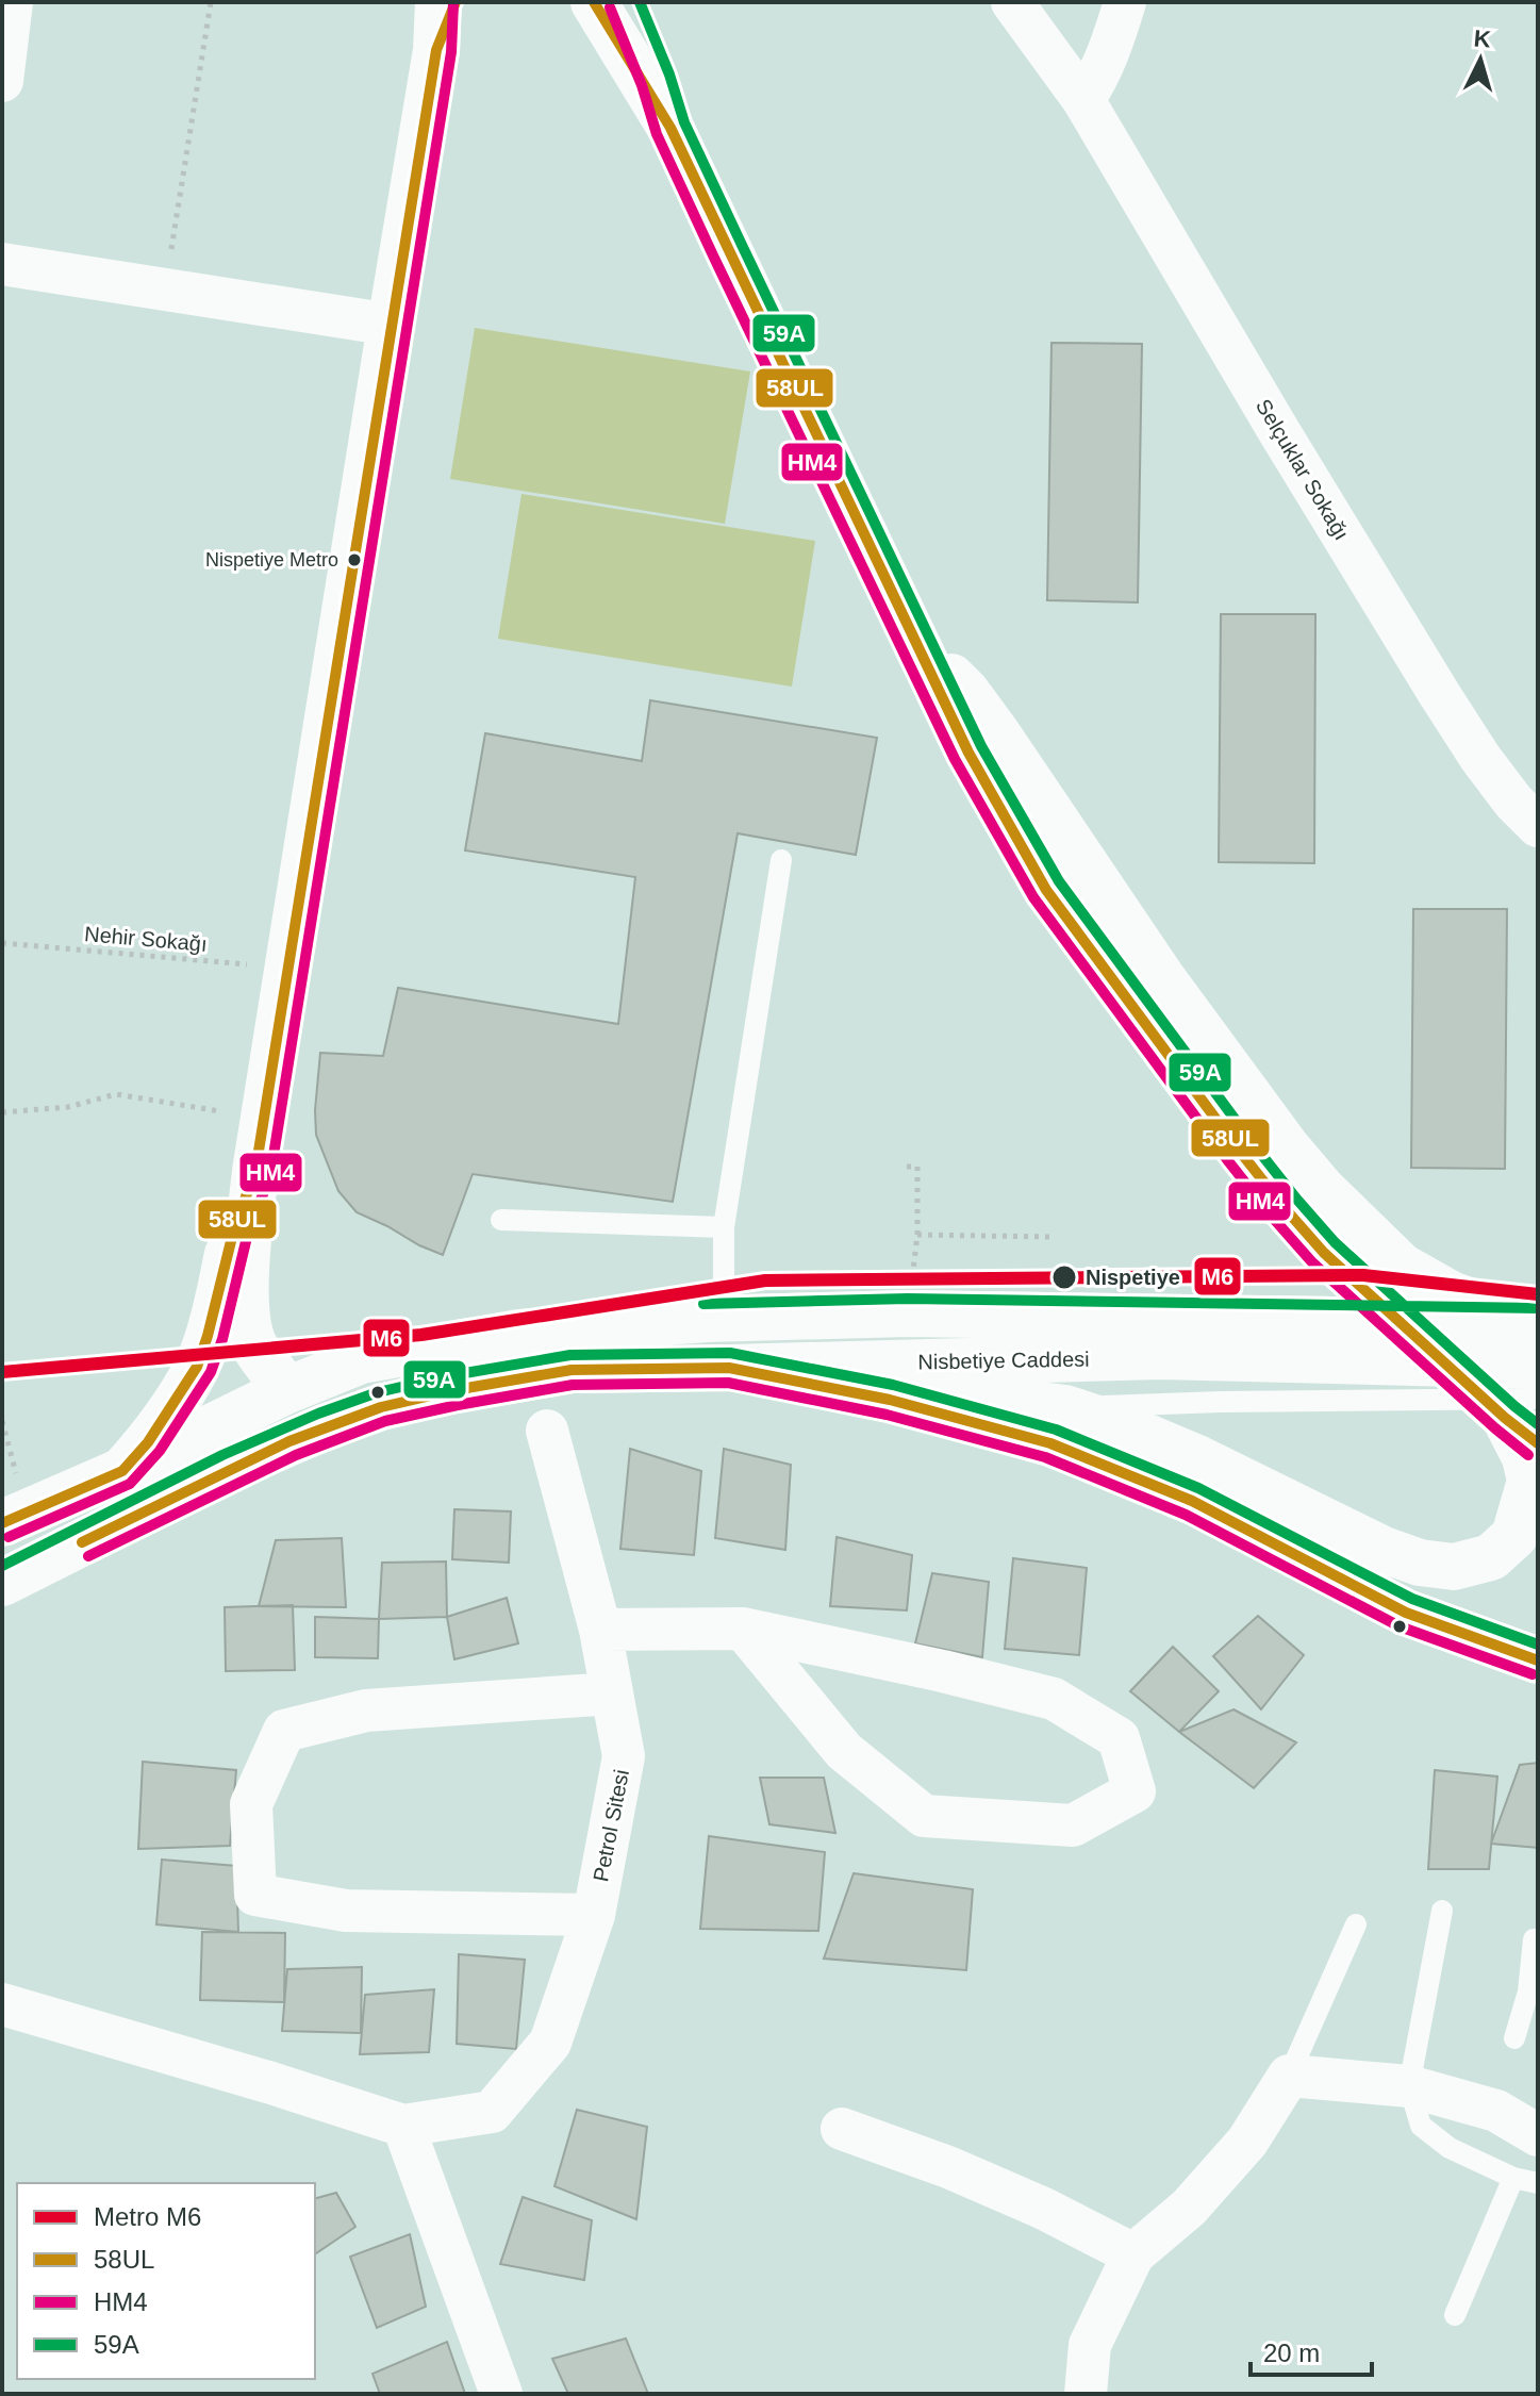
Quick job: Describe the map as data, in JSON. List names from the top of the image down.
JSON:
{
  "streets": {
    "main road": ["Nisbetiye Caddesi"],
    "street": ["Selçuklar Sokağı", "Petrol Sitesi"],
    "path": ["Nehir Sokağı"]
  },
  "places": ["Nispetiye Metro", "Nispetiye"],
  "lines": [
    "transit line 58UL",
    "transit line 59A",
    "transit line HM4",
    "metro line M6"
  ],
  "legend": [
    "Metro M6",
    "58UL",
    "HM4",
    "59A"
  ],
  "scale_bar": "20 m",
  "north": "top"
}
